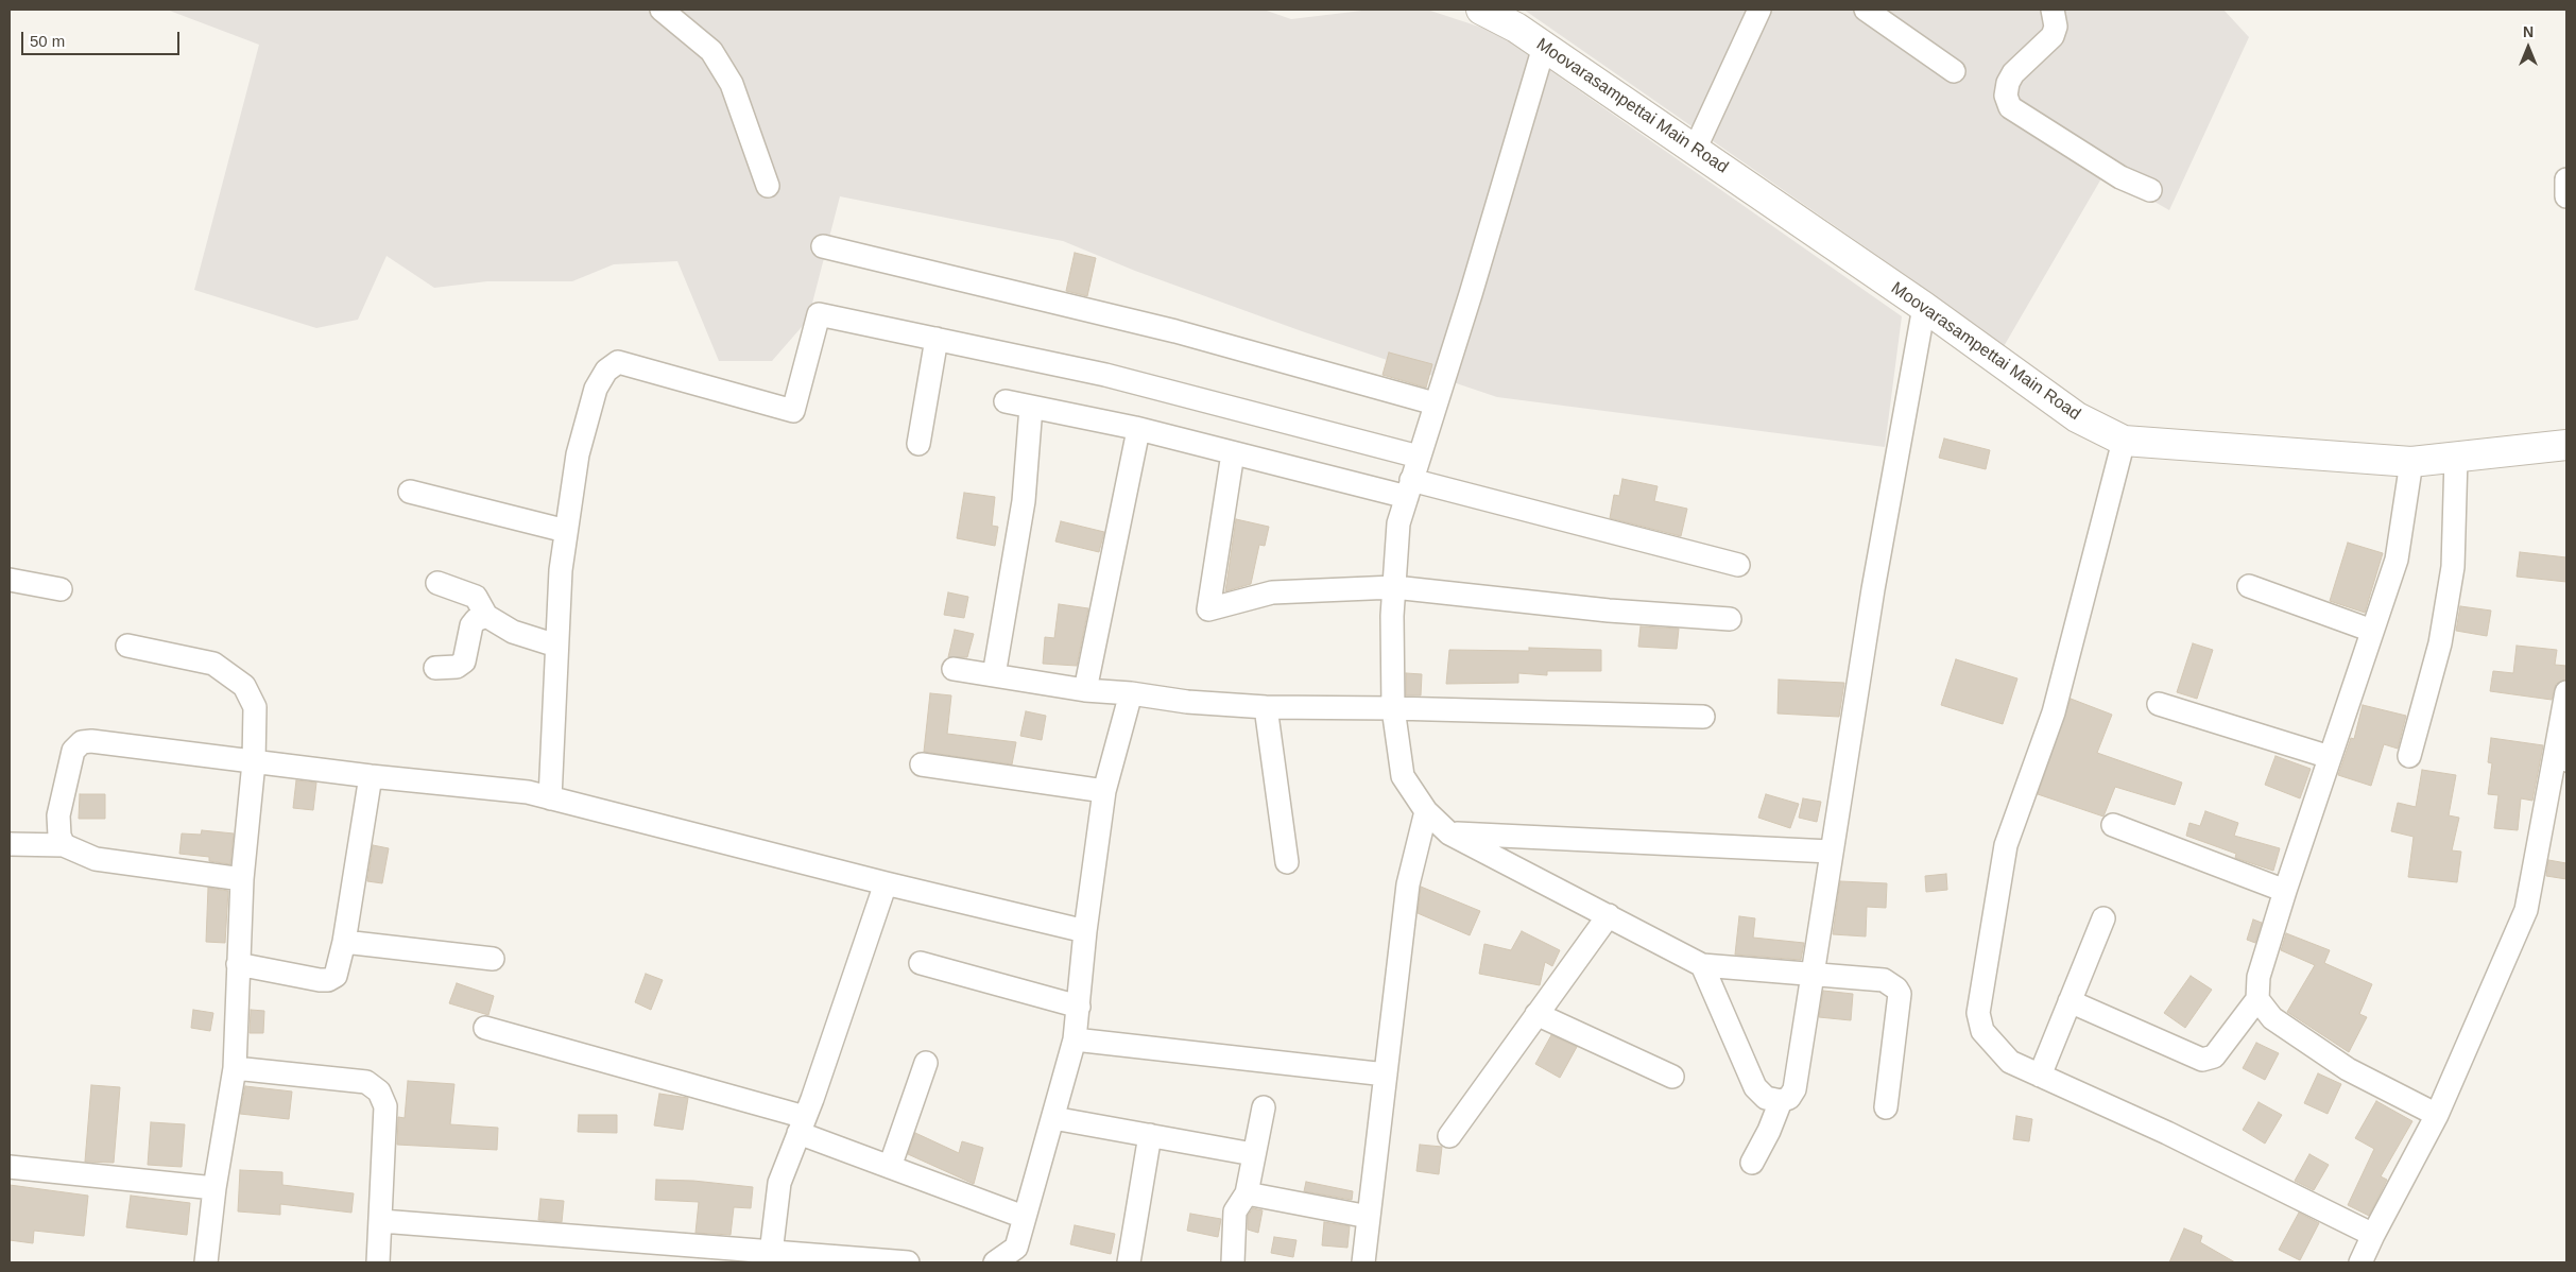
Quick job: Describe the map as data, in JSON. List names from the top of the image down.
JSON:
{
  "streets": {
    "street": ["Moovarasampettai Main Road"]
  },
  "scale_bar": "50 m",
  "north": "top"
}
